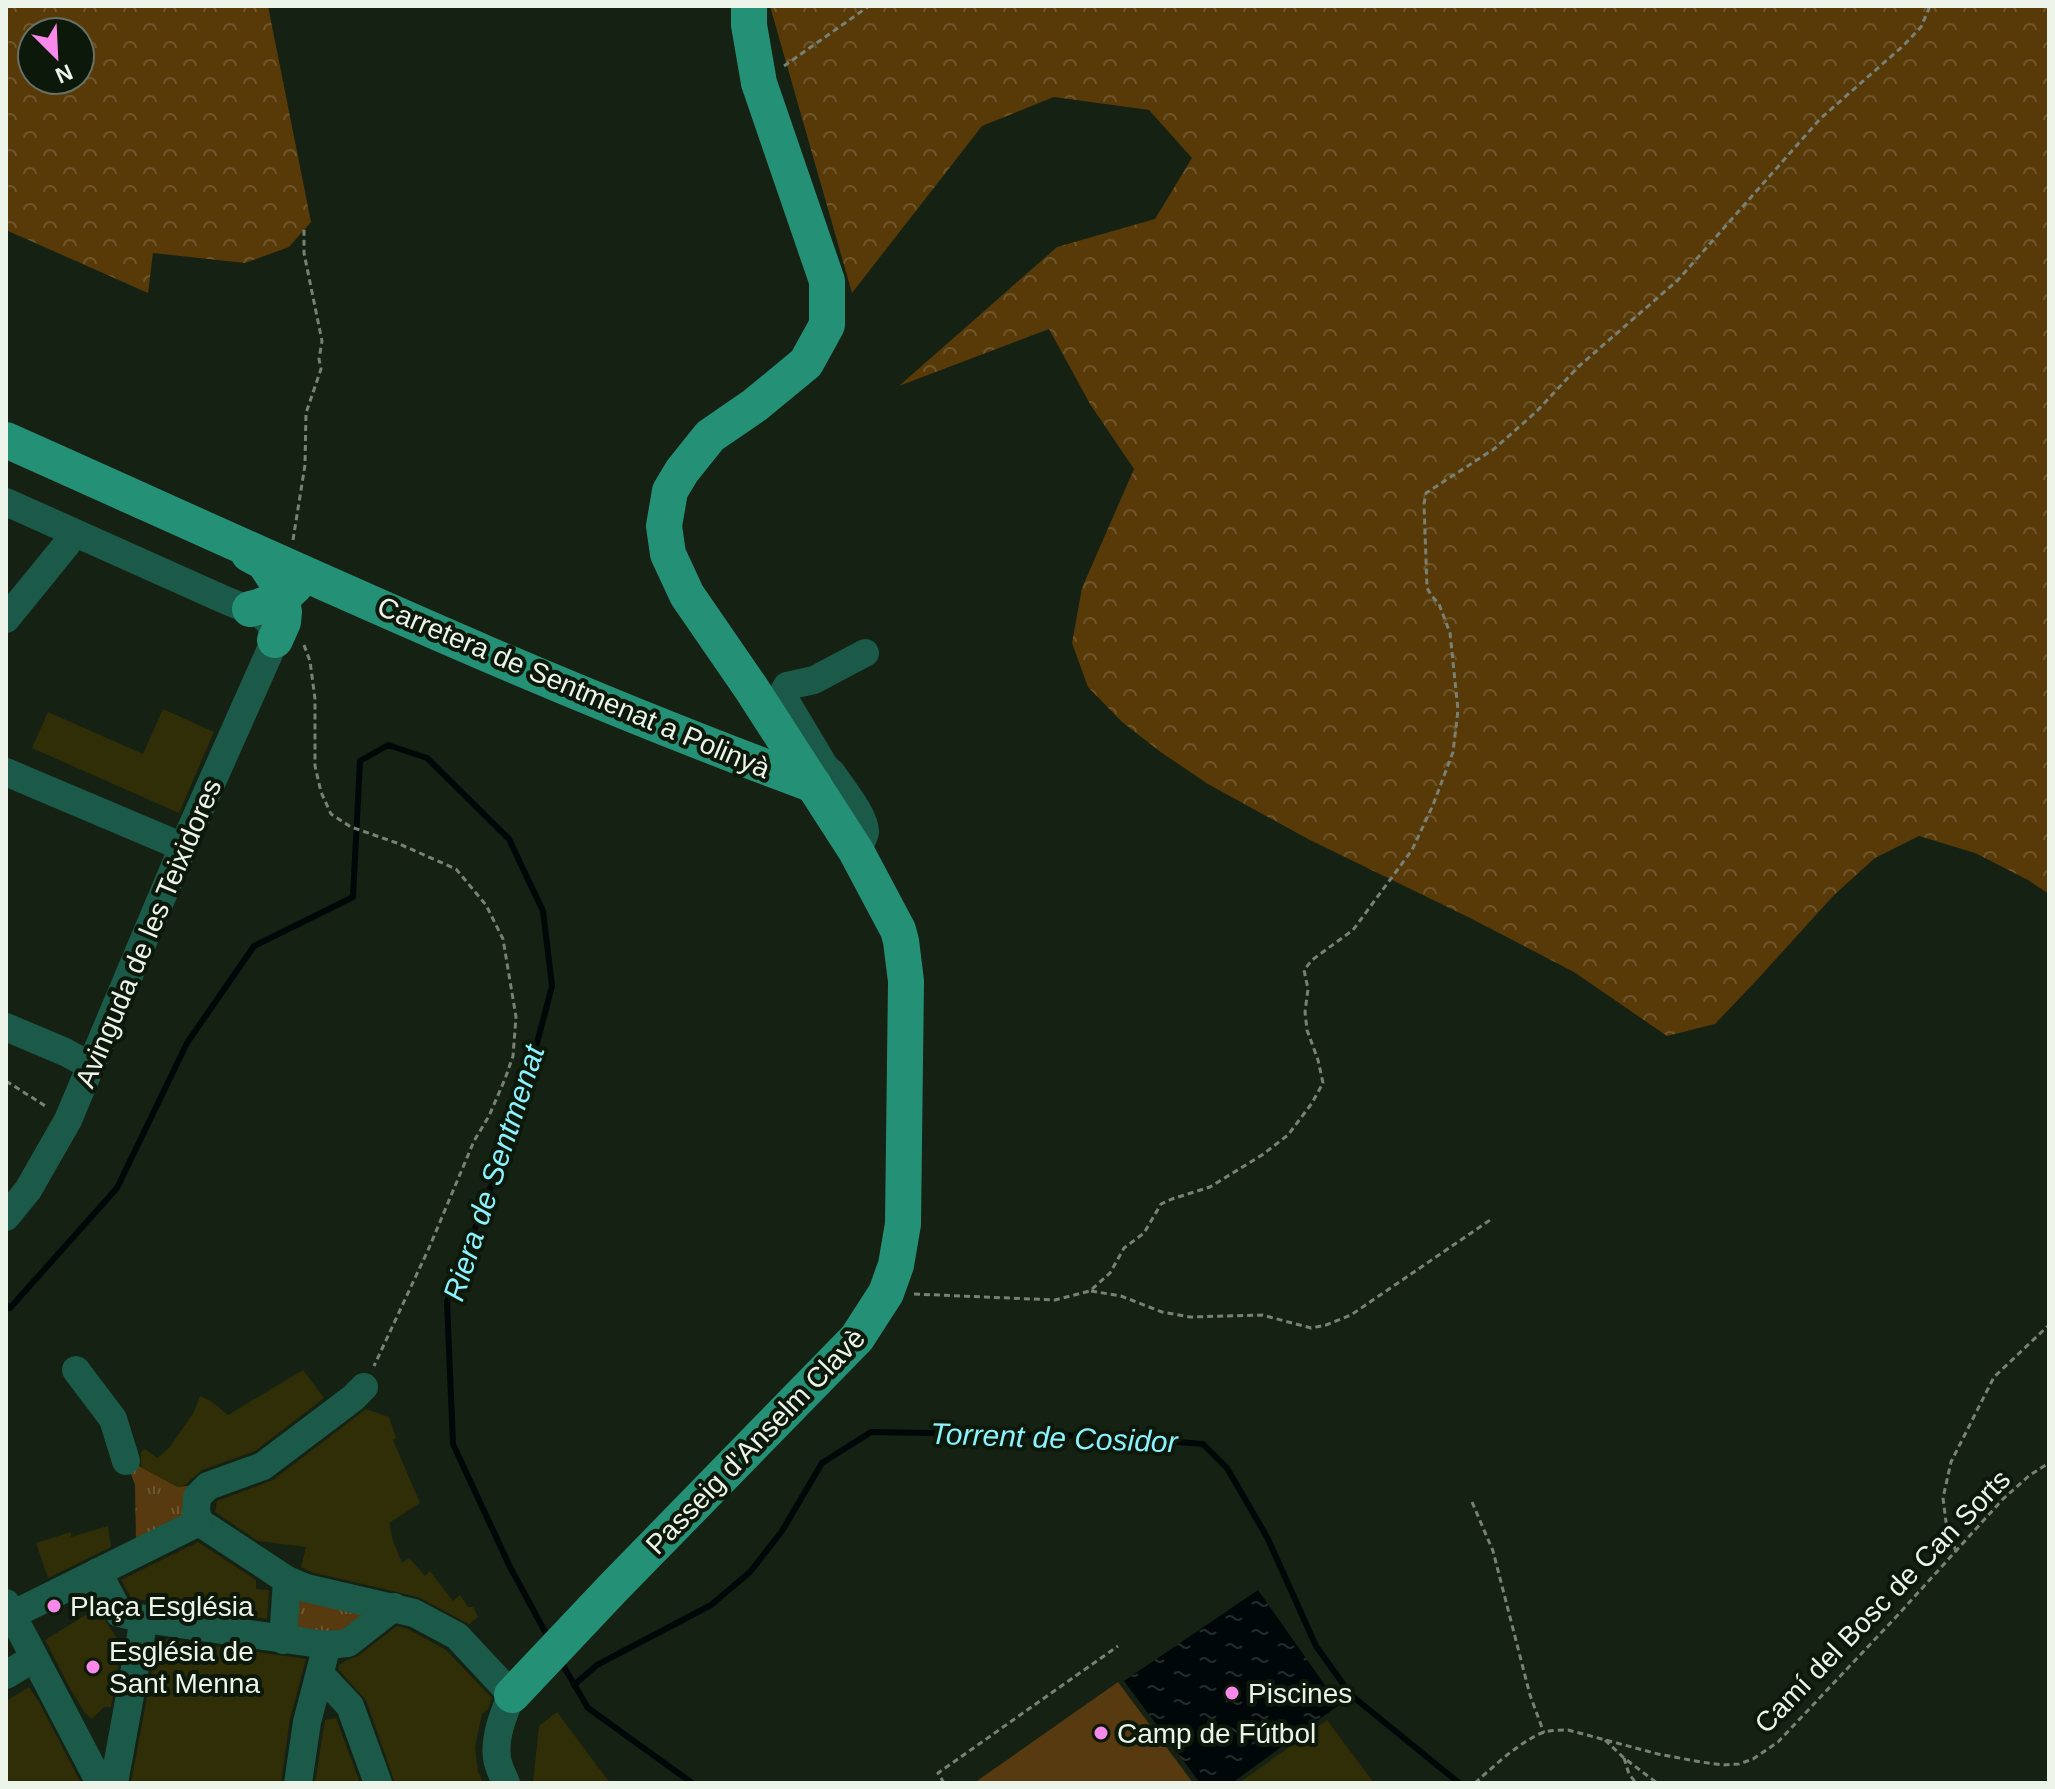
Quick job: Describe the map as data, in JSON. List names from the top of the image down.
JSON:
{
  "streets": {
    "main road": ["Carretera de Sentmenat a Polinyà", "Passeig d'Anselm Clavè"],
    "street": ["Avinguda de les Teixidores"],
    "path": ["Camí del Bosc de Can Sorts"]
  },
  "crossings": [
    ["Carretera de Sentmenat a Polinyà", "Avinguda de les Teixidores"],
    ["Carretera de Sentmenat a Polinyà", "Passeig d'Anselm Clavè"]
  ],
  "water": ["Riera de Sentmenat", "Torrent de Cosidor"],
  "places": [
    "Plaça Església",
    "Església de Sant Menna",
    "Piscines",
    "Camp de Fútbol"
  ],
  "north": "bottom right"
}
